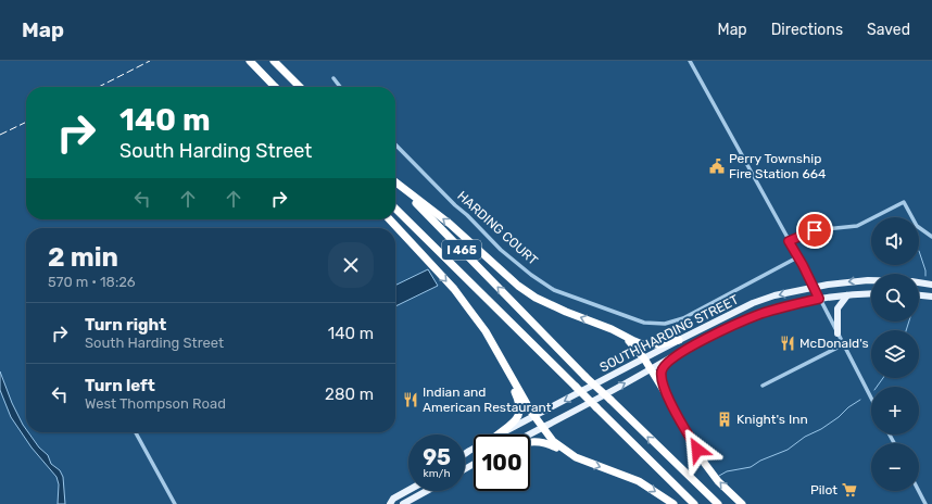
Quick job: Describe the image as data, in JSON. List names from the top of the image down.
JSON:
{
  "streets": {
    "highway": ["I 465"],
    "main road": ["SOUTH HARDING STREET"],
    "street": ["HARDING COURT"]
  },
  "places": {
    "public building": ["Perry Township Fire Station 664"],
    "restaurant": ["McDonald's", "Indian and American Restaurant"],
    "building": ["Knight's Inn"],
    "supermarket": ["Pilot"]
  },
  "page": {
    "header": "Map",
    "nav": ["Map", "Directions", "Saved"],
    "turn": ["140 m", "South Harding Street"],
    "map_buttons": ["+", "−"],
    "heading": ["2 min", "570 m · 18:26"],
    "list": [
      {
        "name": "Turn right",
        "note": "South Harding Street",
        "value": "140 m"
      },
      {
        "name": "Turn left",
        "note": "West Thompson Road",
        "value": "280 m"
      }
    ],
    "speed": "95 km/h",
    "limit": "100"
  }
}
